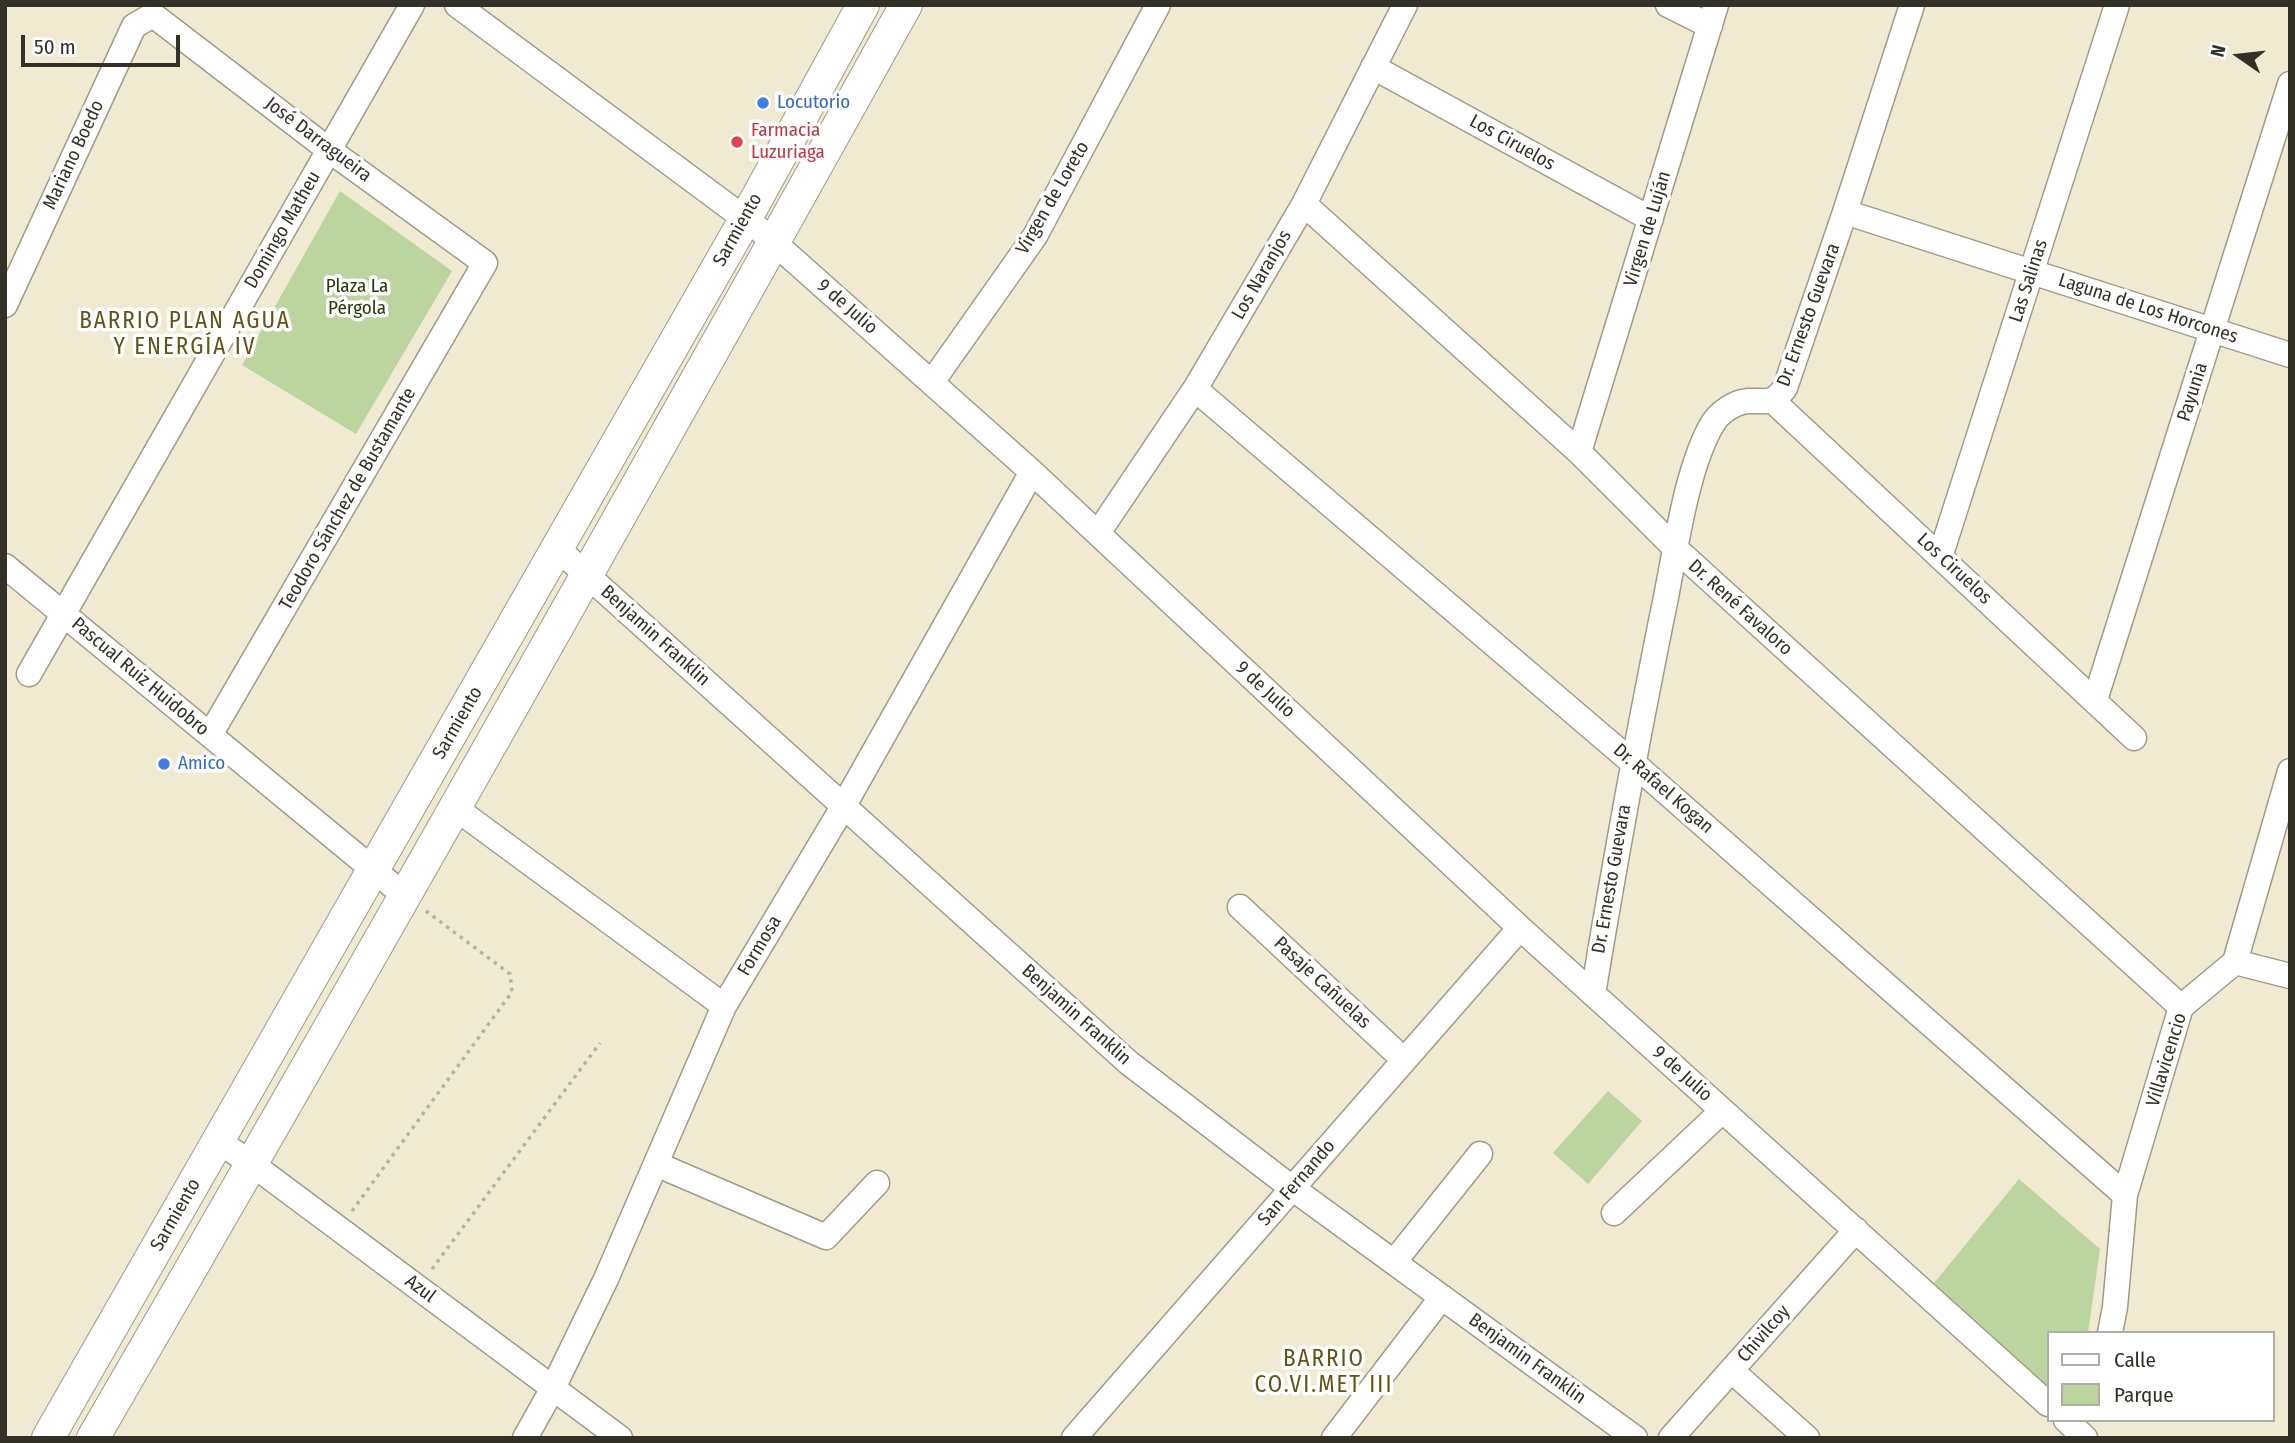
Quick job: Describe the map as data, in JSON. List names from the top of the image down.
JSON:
{
  "streets": {
    "main road": ["Sarmiento"],
    "street": [
      "José Darragueira",
      "Los Ciruelos",
      "Mariano Boedo",
      "Virgen de Loreto",
      "Virgen de Luján",
      "Domingo Matheu",
      "Los Naranjos",
      "Las Salinas",
      "9 de Julio",
      "Laguna de Los Horcones",
      "Dr. Ernesto Guevara",
      "Payunia",
      "Teodoro Sánchez de Bustamante",
      "Dr. René Favaloro",
      "Benjamin Franklin",
      "Pascual Ruiz Huidobro",
      "Dr. Rafael Kogan",
      "Formosa",
      "Pasaje Cañuelas",
      "Villavicencio",
      "San Fernando",
      "Azul",
      "Chivilcoy"
    ]
  },
  "crossings": [
    ["José Darragueira", "Mariano Boedo"],
    ["José Darragueira", "Domingo Matheu"],
    ["José Darragueira", "Teodoro Sánchez de Bustamante"],
    ["Los Ciruelos", "Virgen de Luján"],
    ["Los Ciruelos", "Los Naranjos"],
    ["Los Ciruelos", "Las Salinas"],
    ["Los Ciruelos", "Dr. Ernesto Guevara"],
    ["Los Ciruelos", "Payunia"],
    ["Virgen de Loreto", "9 de Julio"],
    ["Virgen de Luján", "Dr. René Favaloro"],
    ["Domingo Matheu", "Pascual Ruiz Huidobro"],
    ["Sarmiento", "9 de Julio"],
    ["Sarmiento", "Benjamin Franklin"],
    ["Sarmiento", "Pascual Ruiz Huidobro"],
    ["Sarmiento", "Azul"],
    ["Los Naranjos", "9 de Julio"],
    ["Los Naranjos", "Dr. René Favaloro"],
    ["Los Naranjos", "Dr. Rafael Kogan"],
    ["Las Salinas", "Laguna de Los Horcones"],
    ["9 de Julio", "Dr. Ernesto Guevara"],
    ["9 de Julio", "Formosa"],
    ["9 de Julio", "San Fernando"],
    ["9 de Julio", "Chivilcoy"],
    ["Laguna de Los Horcones", "Dr. Ernesto Guevara"],
    ["Laguna de Los Horcones", "Payunia"],
    ["Dr. Ernesto Guevara", "Dr. René Favaloro"],
    ["Dr. Ernesto Guevara", "Dr. Rafael Kogan"],
    ["Teodoro Sánchez de Bustamante", "Pascual Ruiz Huidobro"],
    ["Dr. René Favaloro", "Villavicencio"],
    ["Benjamin Franklin", "Formosa"],
    ["Benjamin Franklin", "San Fernando"],
    ["Dr. Rafael Kogan", "Villavicencio"],
    ["Formosa", "Azul"],
    ["Pasaje Cañuelas", "San Fernando"]
  ],
  "districts": ["BARRIO PLAN AGUA Y ENERGÍA IV", "BARRIO CO.VI.MET III"],
  "parks": ["Plaza La Pérgola"],
  "places": ["Locutorio", "Farmacia Luzuriaga", "Amico"],
  "legend": ["Calle", "Parque"],
  "scale_bar": "50 m",
  "north": "left"
}
